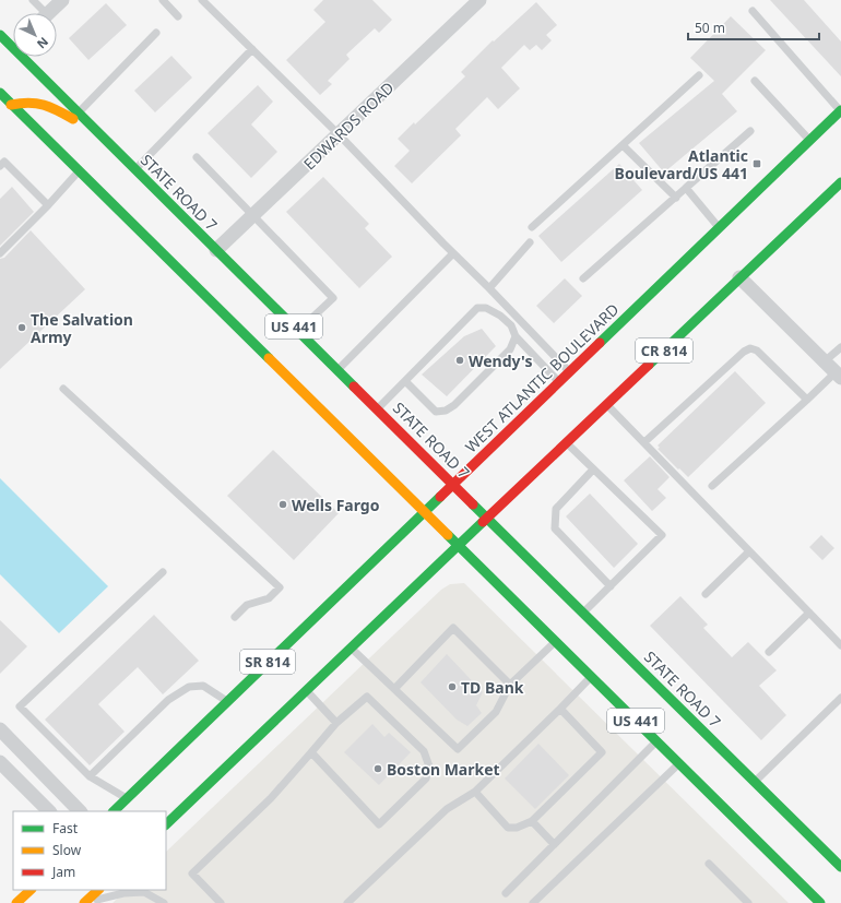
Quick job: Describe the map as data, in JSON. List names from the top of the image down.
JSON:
{
  "streets": {
    "main road": [
      "STATE ROAD 7",
      "US 441",
      "CR 814",
      "WEST ATLANTIC BOULEVARD",
      "SR 814"
    ],
    "street": ["EDWARDS ROAD"]
  },
  "crossings": [
    ["EDWARDS ROAD", "STATE ROAD 7"],
    ["STATE ROAD 7", "CR 814"],
    ["STATE ROAD 7", "WEST ATLANTIC BOULEVARD"],
    ["STATE ROAD 7", "SR 814"],
    ["US 441", "WEST ATLANTIC BOULEVARD"],
    ["US 441", "SR 814"],
    ["CR 814", "SR 814"]
  ],
  "places": {
    "transit": ["Atlantic Boulevard/US 441"],
    "other": [
      "The Salvation Army",
      "Wendy's",
      "Wells Fargo",
      "TD Bank",
      "Boston Market"
    ]
  },
  "legend": ["Fast", "Slow", "Jam"],
  "scale_bar": "50 m",
  "north": "bottom right"
}
